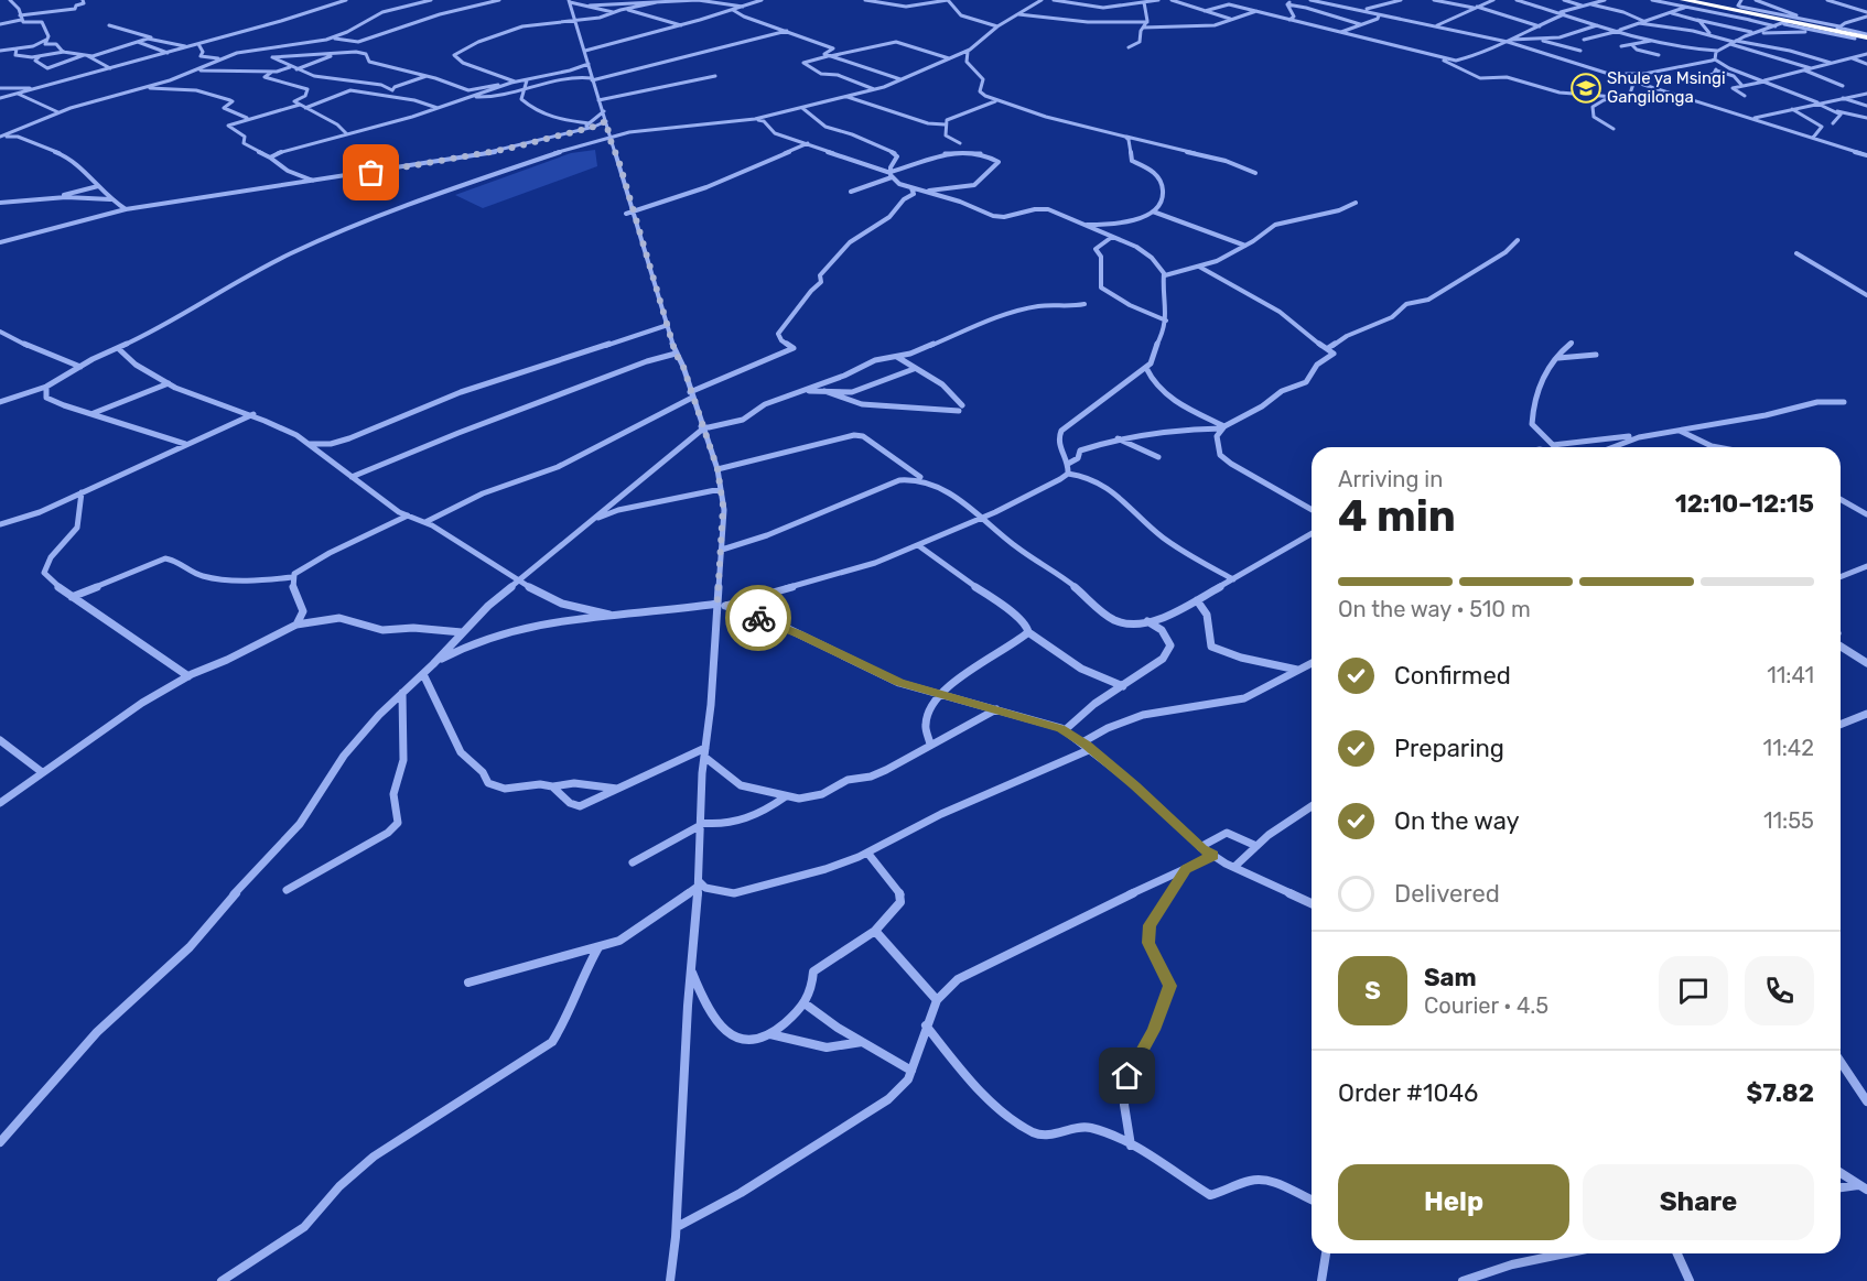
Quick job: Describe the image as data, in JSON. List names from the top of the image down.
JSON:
{
  "places": {
    "school or university": ["Shule ya Msingi Gangilonga"]
  },
  "page": {
    "heading": ["4 min", "Arriving in", "12:10–12:15"],
    "panel": [
      "Sam",
      "Courier · 4.5",
      "Order #1046",
      "$7.82"
    ],
    "bar": "On the way · 510 m",
    "list": [
      ["Confirmed", "11:41"],
      ["Preparing", "11:42"],
      ["On the way", "11:55"],
      "Delivered"
    ],
    "round": "S",
    "buttons": ["Help", "Share"]
  }
}
